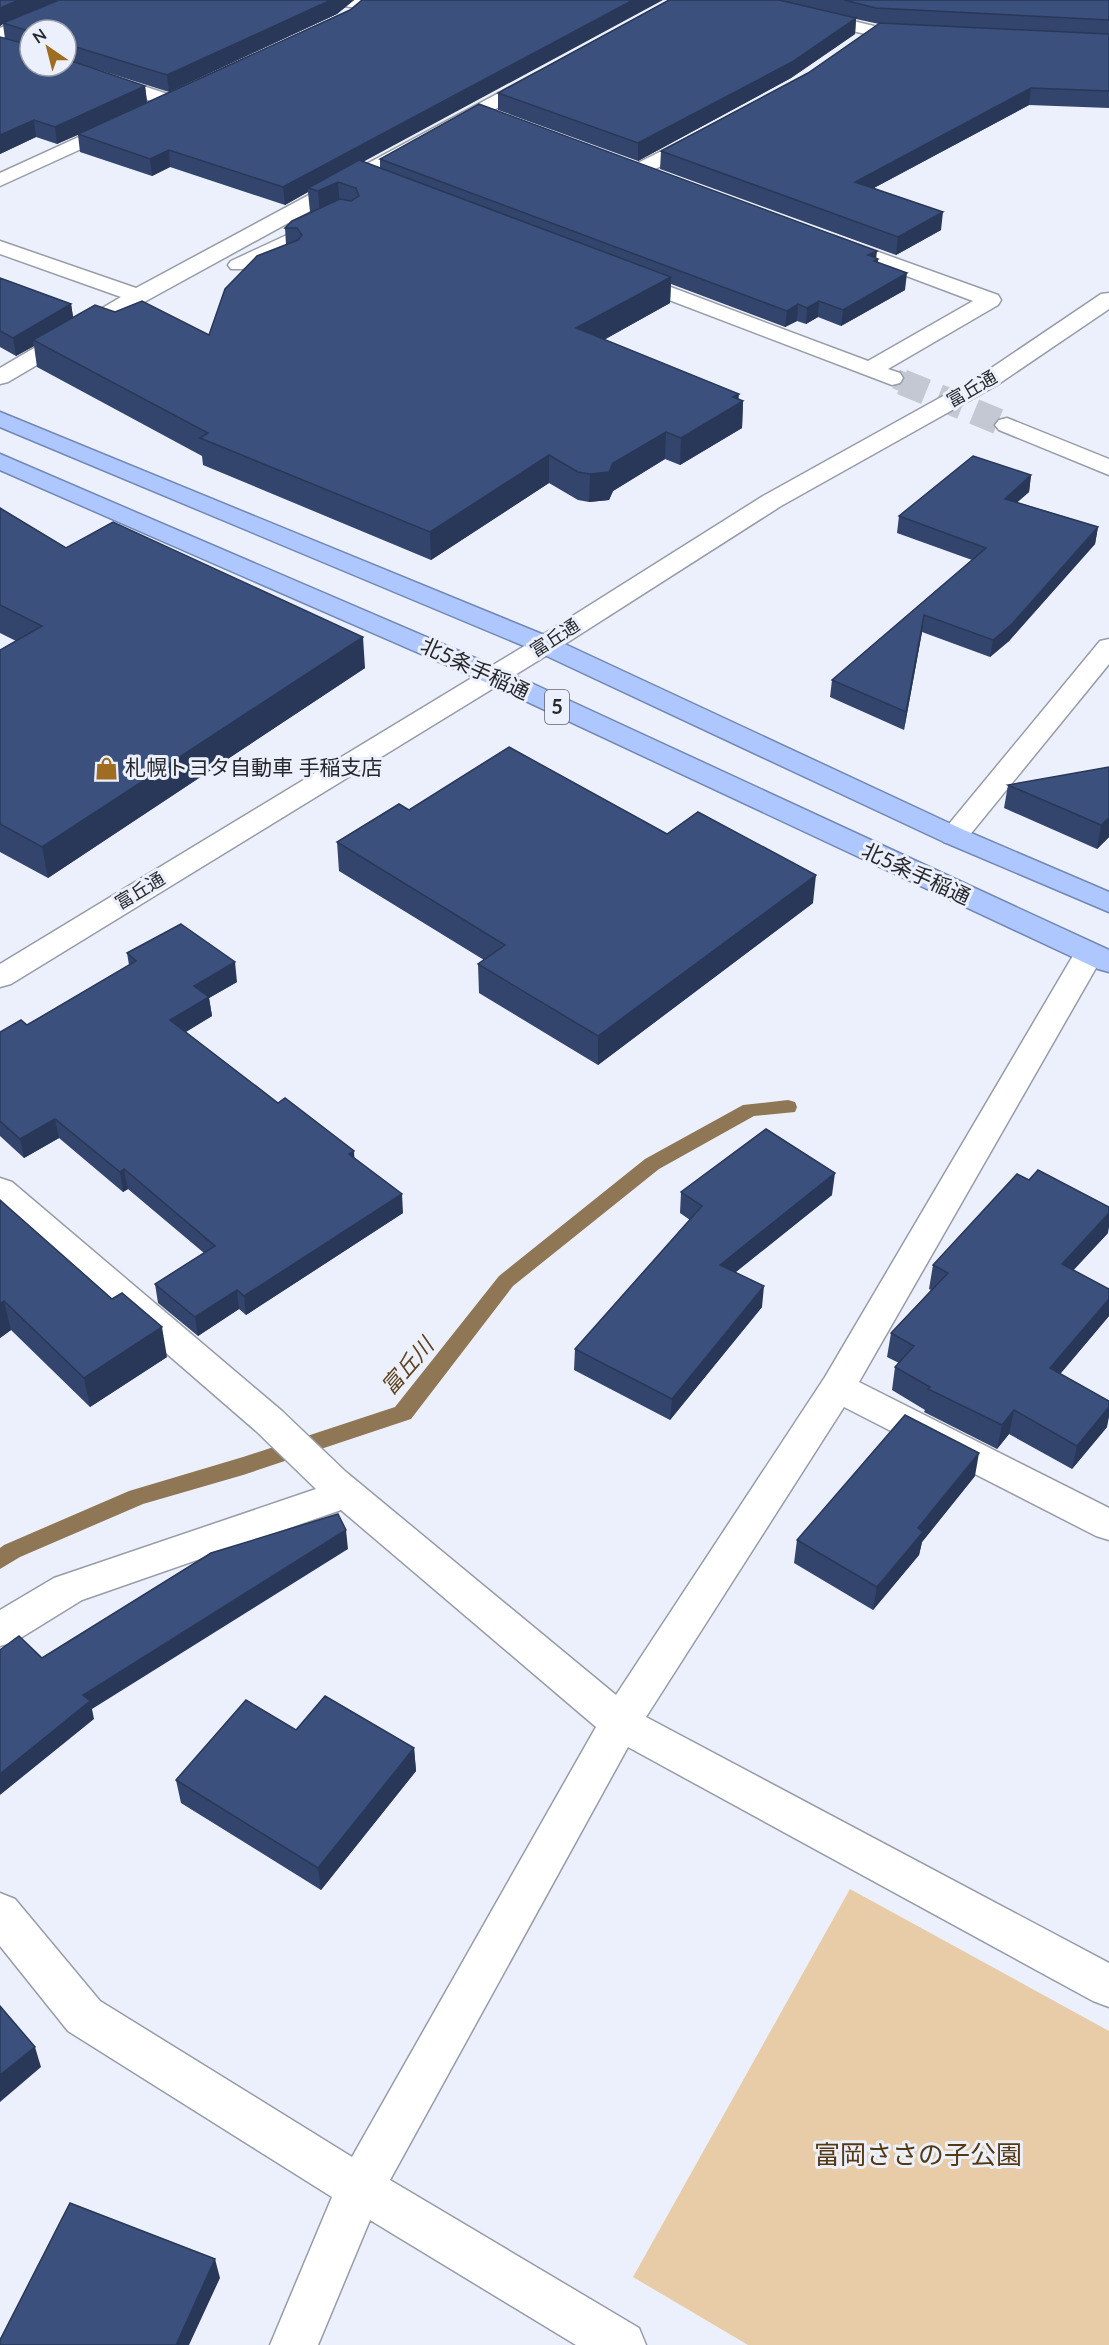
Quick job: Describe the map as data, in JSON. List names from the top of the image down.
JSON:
{
  "streets": {
    "highway": ["北5条手稲通", "5"],
    "street": ["富丘通"]
  },
  "crossings": [
    ["富丘通", "北5条手稲通"],
    ["富丘通", "5"]
  ],
  "water": ["富丘川"],
  "parks": ["富岡ささの子公園"],
  "places": {
    "shop": ["札幌トヨタ自動車 手稲支店"]
  },
  "north": "top left"
}
